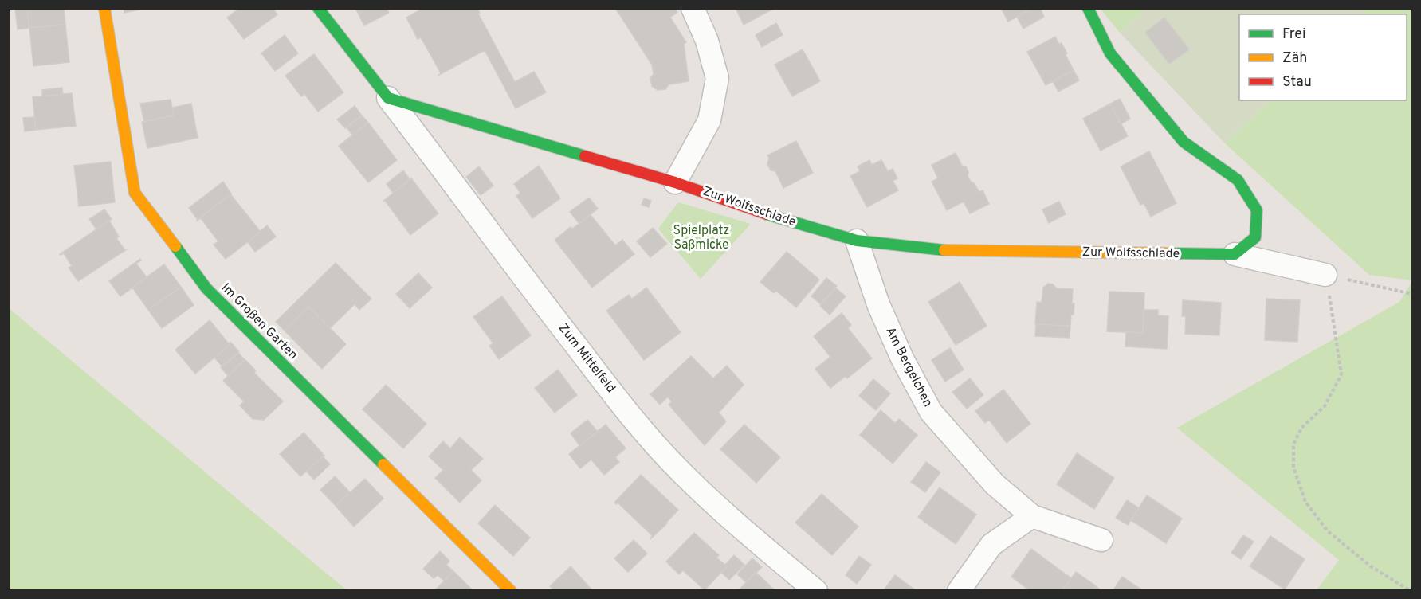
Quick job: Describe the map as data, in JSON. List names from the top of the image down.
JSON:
{
  "streets": {
    "street": [
      "Zur Wolfsschlade",
      "Im Großen Garten",
      "Zum Mittelfeld",
      "Am Bergelchen"
    ]
  },
  "crossings": [
    ["Zur Wolfsschlade", "Zum Mittelfeld"],
    ["Zur Wolfsschlade", "Am Bergelchen"]
  ],
  "parks": ["Spielplatz Saßmicke"],
  "legend": ["Frei", "Zäh", "Stau"]
}
